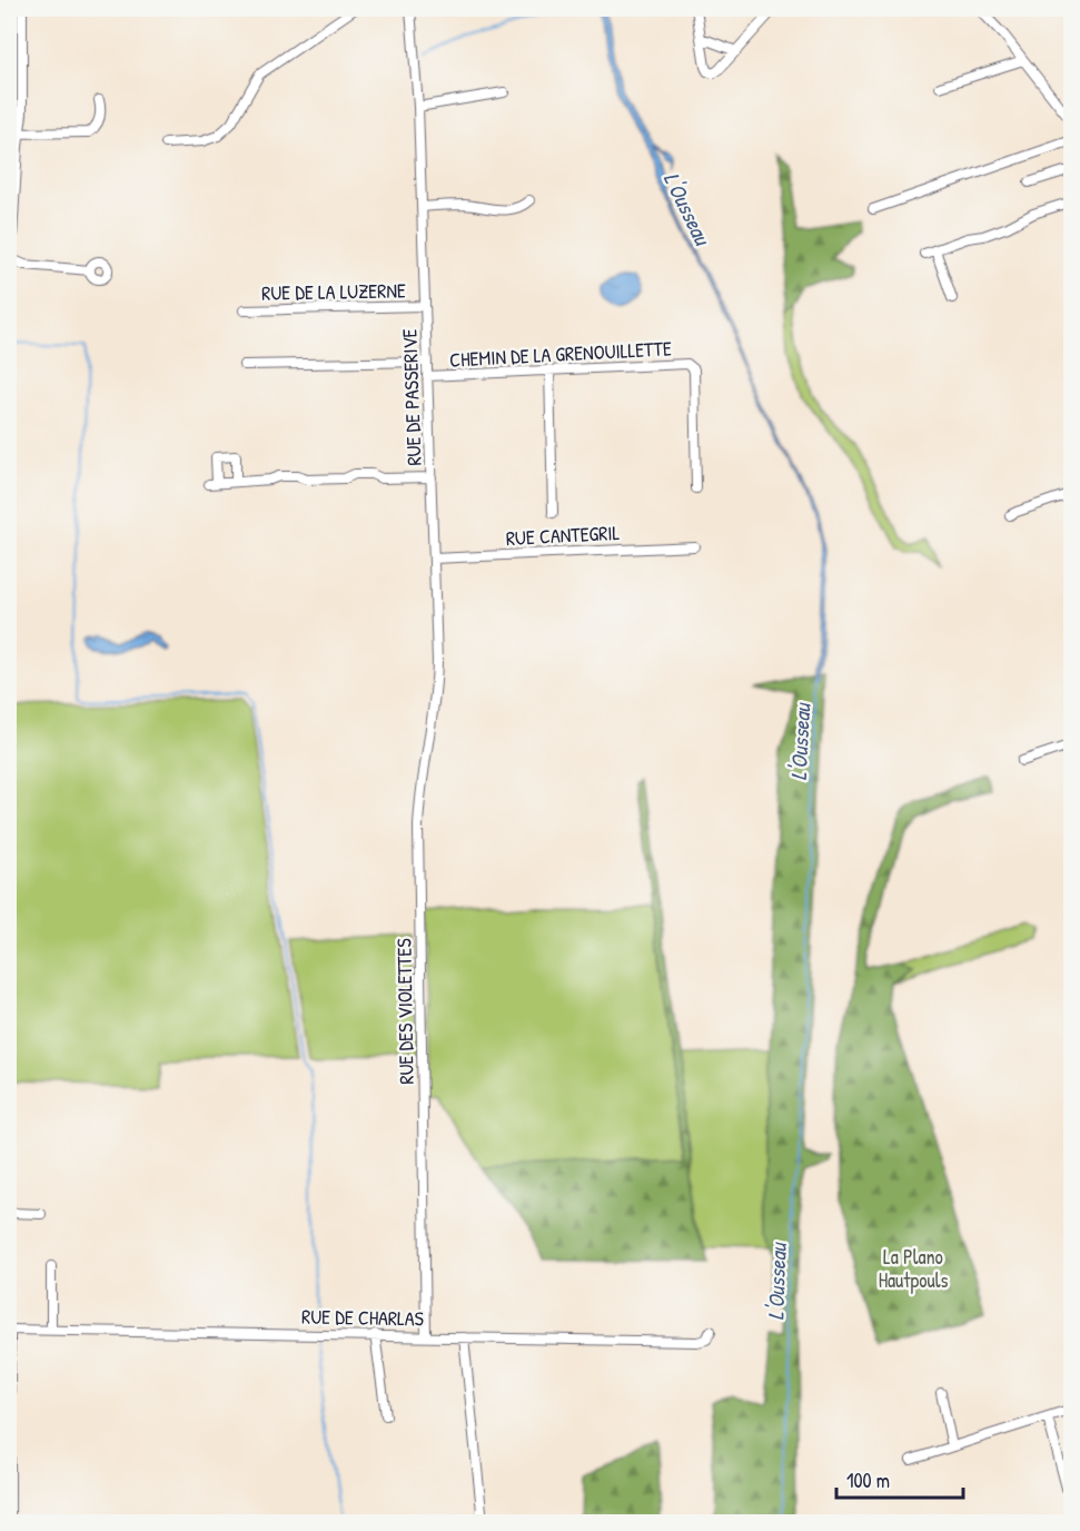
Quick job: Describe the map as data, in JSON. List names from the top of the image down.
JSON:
{
  "streets": {
    "street": [
      "RUE DE LA LUZERNE",
      "CHEMIN DE LA GRENOUILLETTE",
      "RUE DE PASSERIVE",
      "RUE CANTEGRIL",
      "RUE DES VIOLETTES",
      "RUE DE CHARLAS"
    ]
  },
  "crossings": [
    ["RUE DE LA LUZERNE", "RUE DE PASSERIVE"],
    ["CHEMIN DE LA GRENOUILLETTE", "RUE DE PASSERIVE"],
    ["RUE DE PASSERIVE", "RUE CANTEGRIL"],
    ["RUE DE PASSERIVE", "RUE DES VIOLETTES"],
    ["RUE DES VIOLETTES", "RUE DE CHARLAS"]
  ],
  "water": ["L'Ousseau"],
  "parks": ["La Plano Hautpouls"],
  "scale_bar": "100 m"
}
